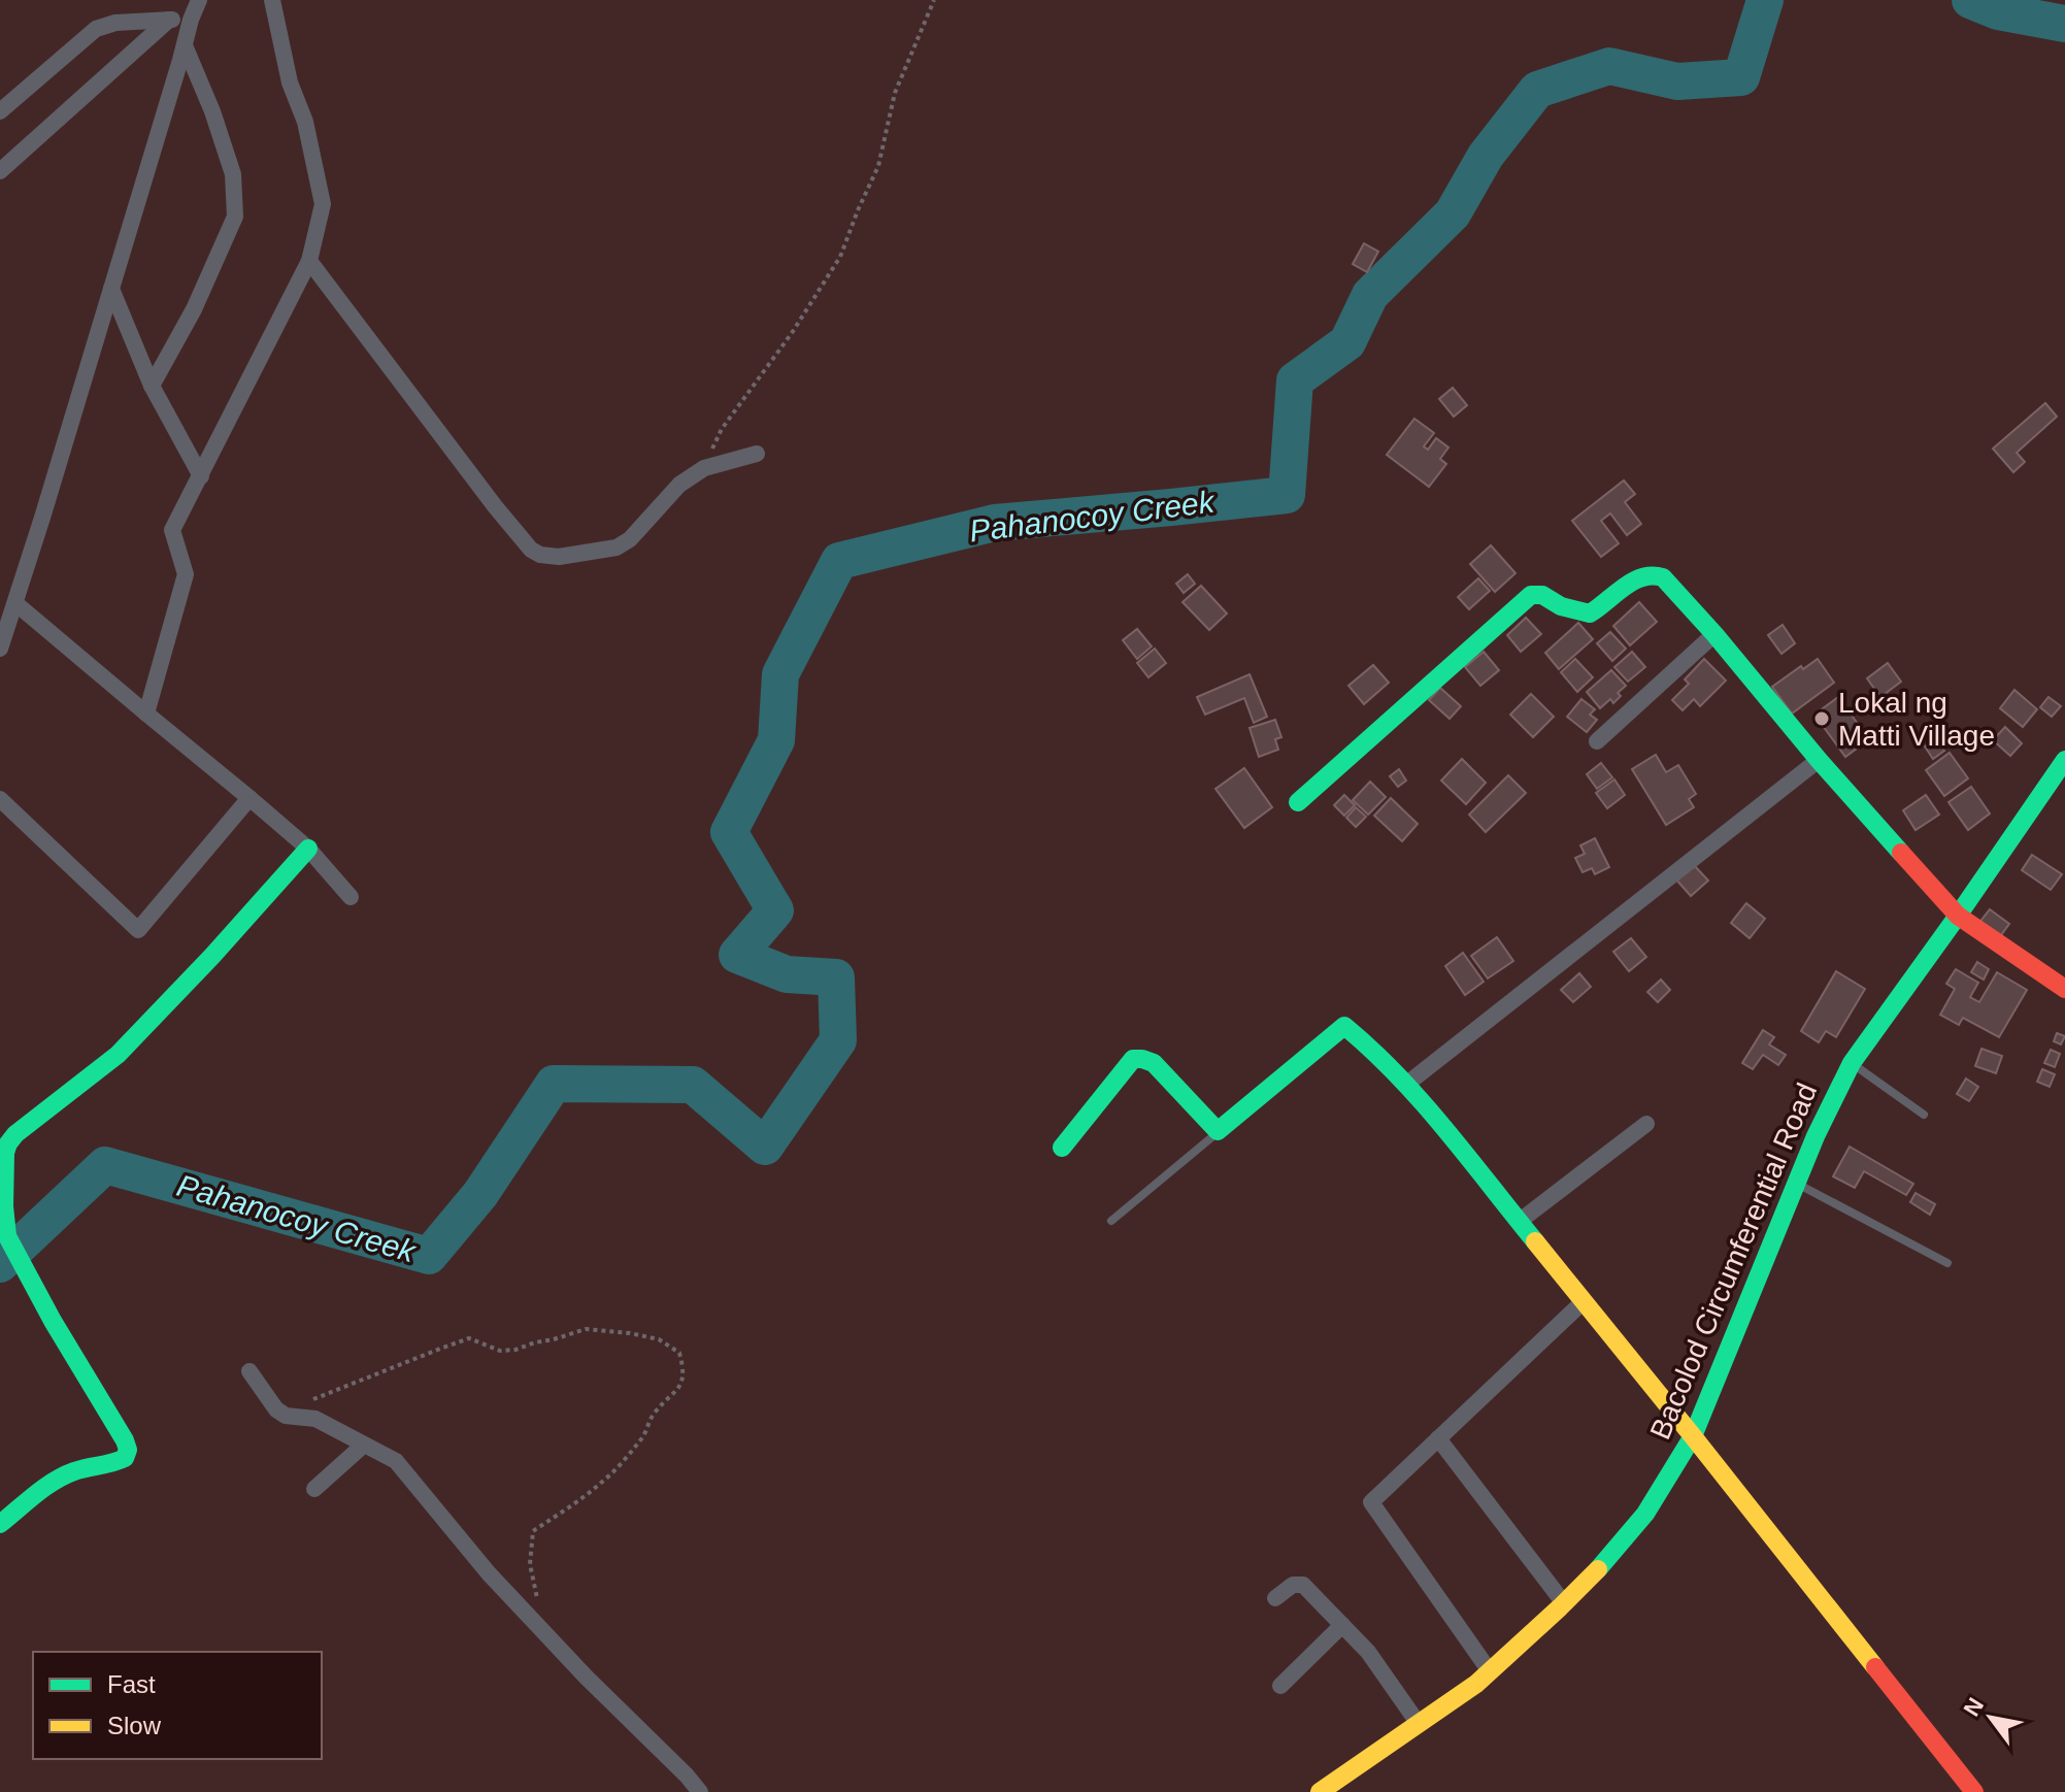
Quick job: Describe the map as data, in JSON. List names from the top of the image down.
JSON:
{
  "streets": {
    "street": ["Bacolod Circumferential Road"]
  },
  "water": ["Pahanocoy Creek"],
  "places": ["Lokal ng Matti Village"],
  "legend": ["Fast", "Slow"],
  "north": "top left"
}
